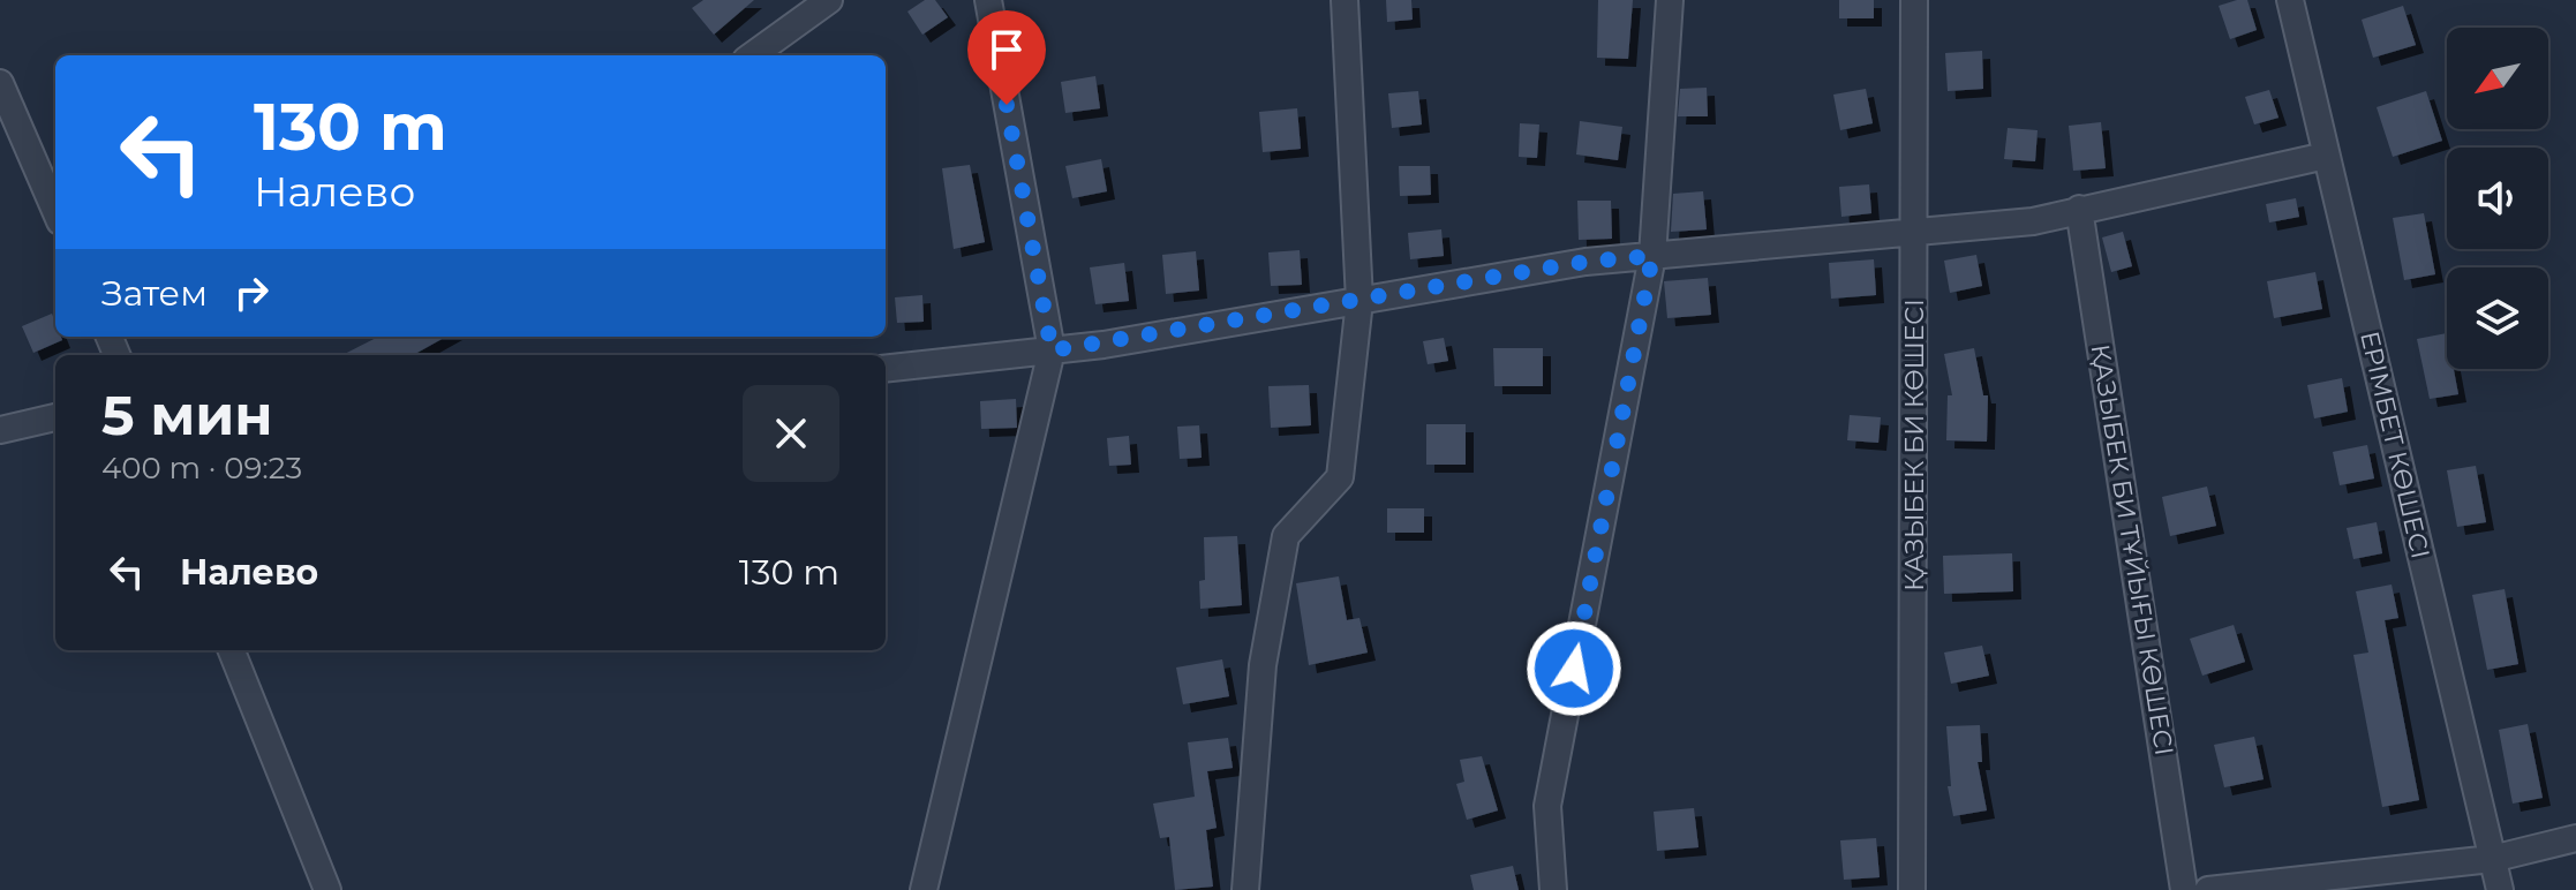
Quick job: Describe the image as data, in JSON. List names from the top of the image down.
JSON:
{
  "streets": {
    "street": ["ҚАЗЫБЕК БИ КӨШЕСІ", "ЕРІМБЕТ КӨШЕСІ", "ҚАЗЫБЕК БИ ТҰЙЫҒЫ КӨШЕСІ"]
  },
  "north": "bottom left",
  "page": {
    "turn": ["130 m", "Налево"],
    "then": "Затем",
    "heading": ["5 мин", "400 m · 09:23"],
    "list": [
      {
        "name": "Налево",
        "value": "130 m"
      }
    ]
  }
}
